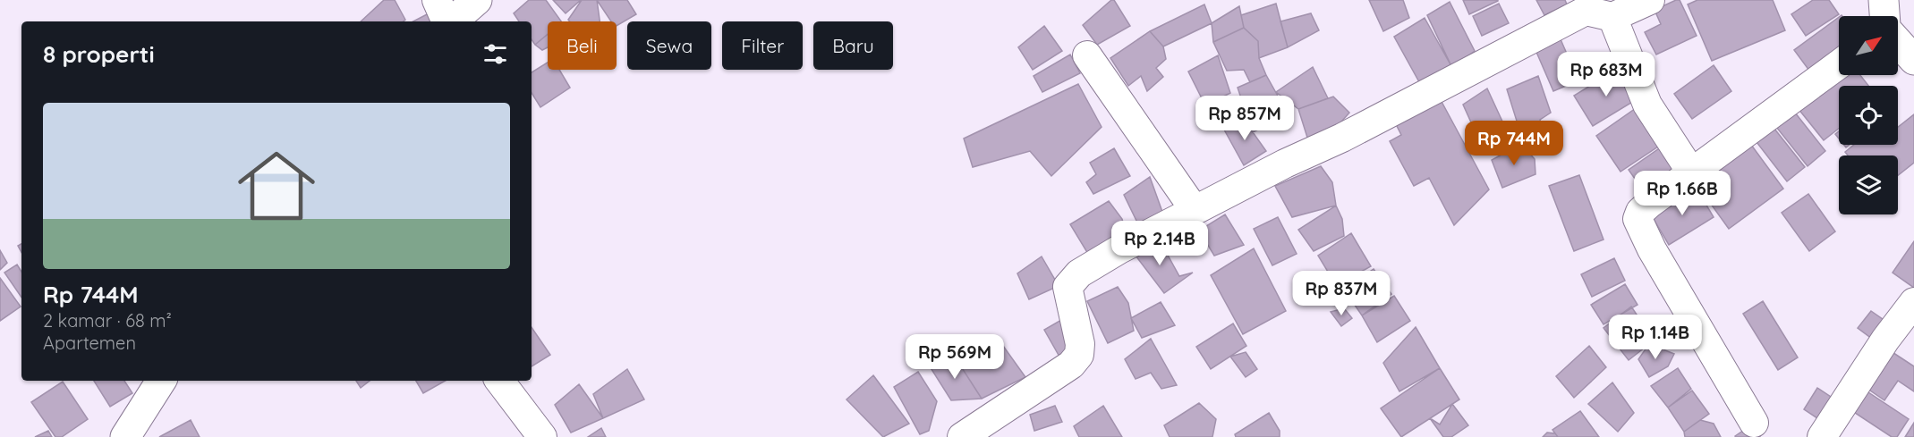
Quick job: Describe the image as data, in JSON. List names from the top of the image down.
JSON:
{
  "north": "top right",
  "page": {
    "chip": [
      "Beli",
      "Sewa",
      "Filter",
      "Baru"
    ],
    "heading": "8 properti",
    "price": [
      "Rp 683M",
      "Rp 857M",
      "Rp 744M",
      "Rp 1.66B",
      "Rp 2.14B",
      "Rp 837M",
      "Rp 1.14B",
      "Rp 569M"
    ],
    "list": [
      {
        "name": "Rp 744M",
        "note": "2 kamar · 68 m² · Apartemen"
      }
    ]
  }
}
